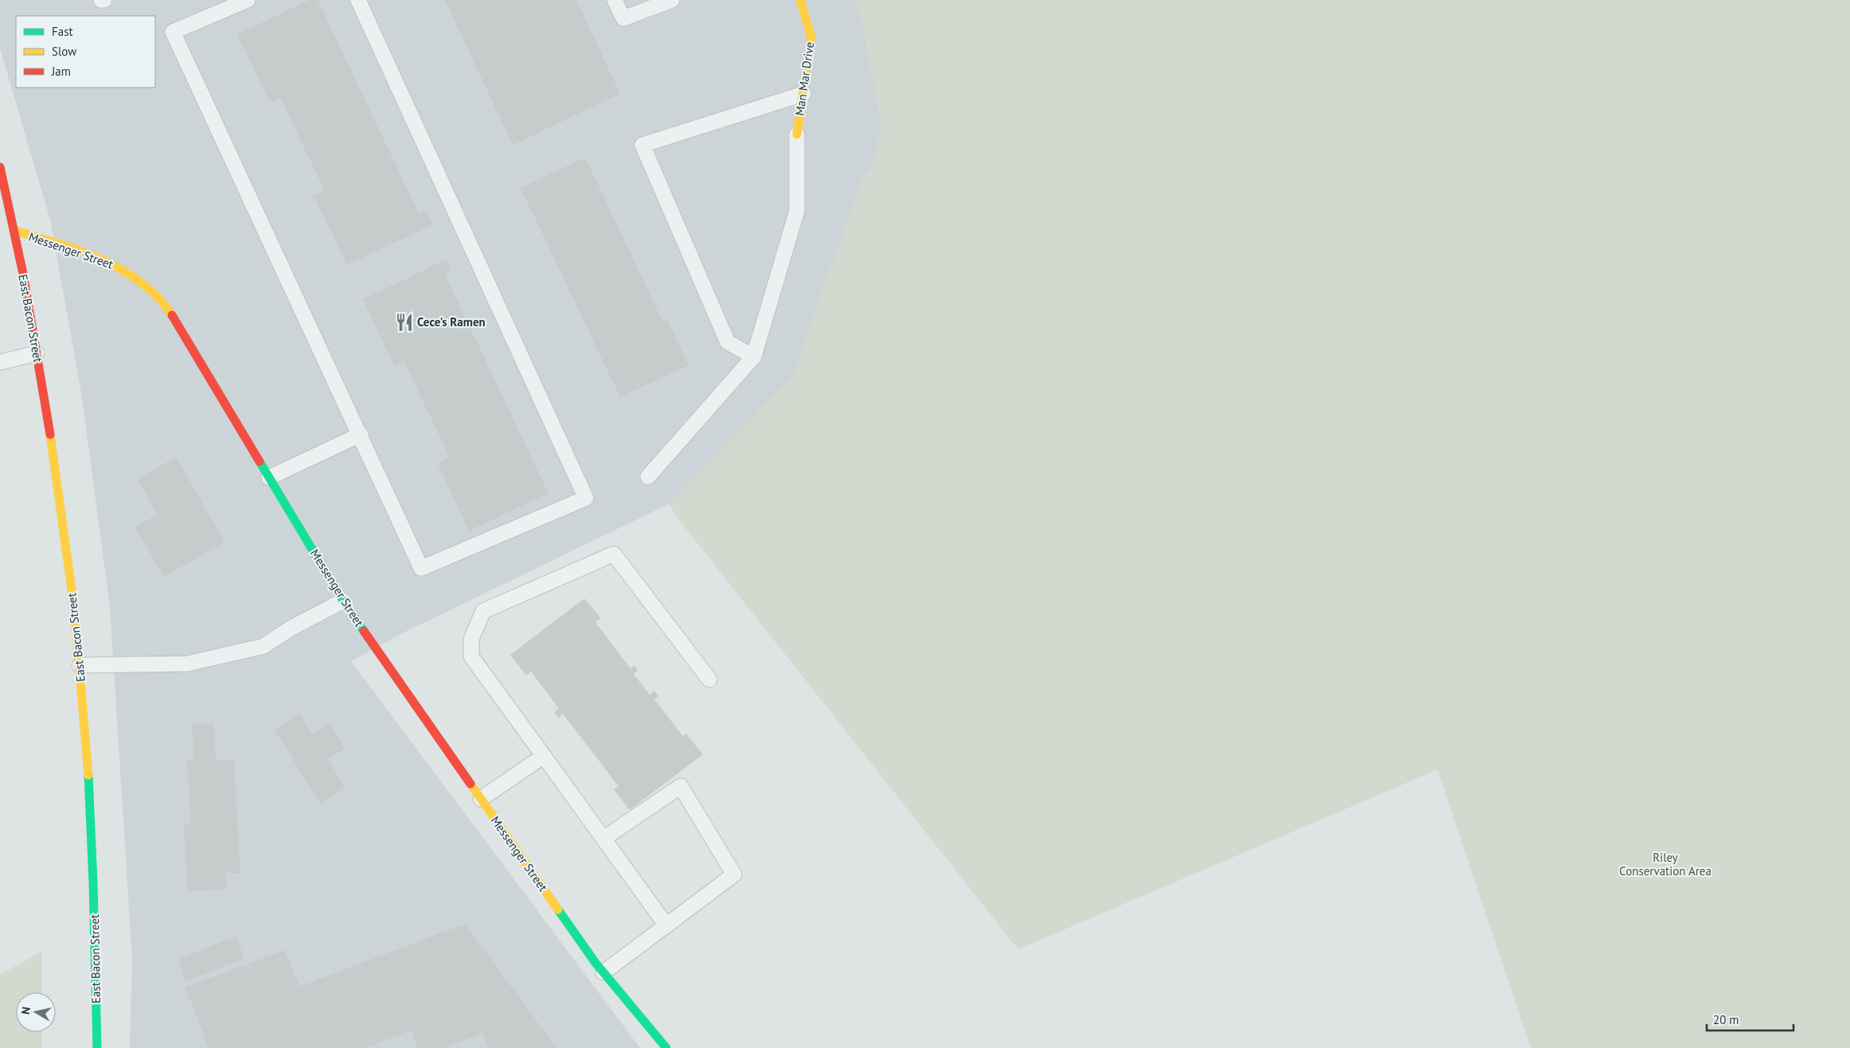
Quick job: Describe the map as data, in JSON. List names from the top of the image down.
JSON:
{
  "streets": {
    "main road": ["Man Mar Drive", "Messenger Street", "East Bacon Street"]
  },
  "crossings": [
    ["Messenger Street", "East Bacon Street"]
  ],
  "parks": ["Riley Conservation Area"],
  "places": {
    "restaurant": ["Cece's Ramen"]
  },
  "legend": ["Fast", "Slow", "Jam"],
  "scale_bar": "20 m",
  "north": "left"
}
